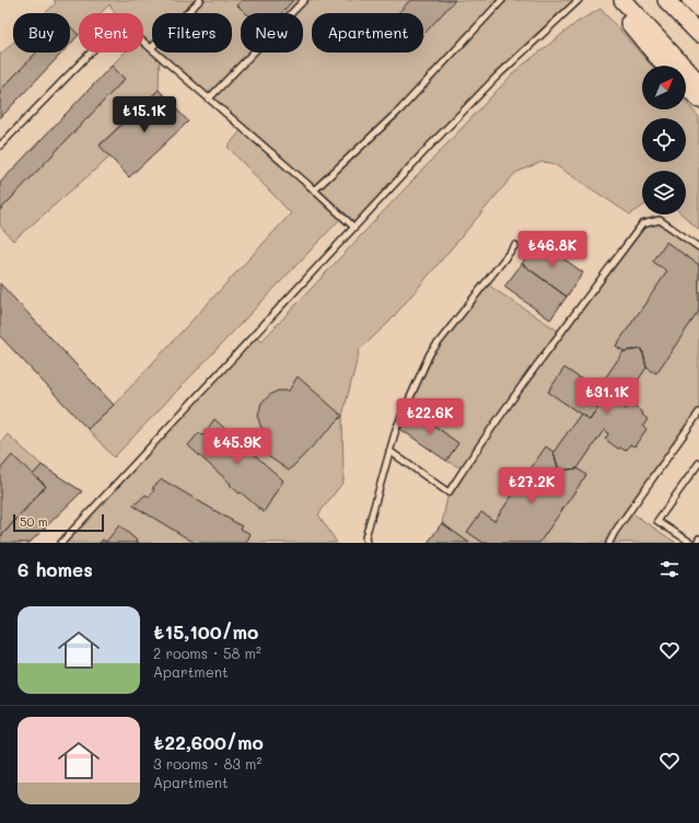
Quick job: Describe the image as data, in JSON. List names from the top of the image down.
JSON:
{
  "scale_bar": "50 m",
  "north": "top right",
  "page": {
    "chip": [
      "Buy",
      "Rent",
      "Filters",
      "New",
      "Apartment"
    ],
    "price": [
      "₺15.1K",
      "₺46.8K",
      "₺31.1K",
      "₺22.6K",
      "₺45.9K",
      "₺27.2K"
    ],
    "scale": "50 m",
    "heading": "6 homes",
    "list": [
      {
        "name": "₺15,100/mo",
        "note": "2 rooms · 58 m² · Apartment"
      },
      {
        "name": "₺22,600/mo",
        "note": "3 rooms · 83 m² · Apartment"
      }
    ]
  }
}
